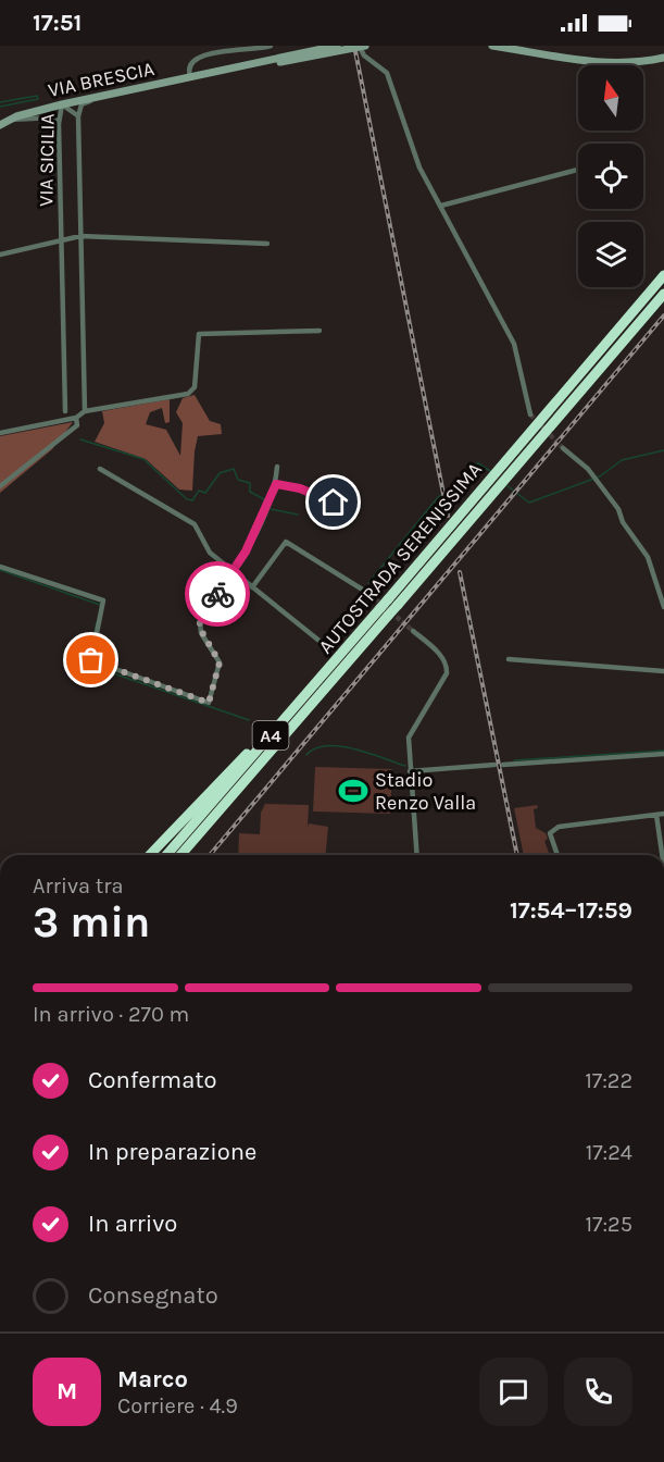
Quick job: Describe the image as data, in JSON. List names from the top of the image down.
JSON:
{
  "streets": {
    "highway": ["AUTOSTRADA SERENISSIMA", "A4"],
    "main road": ["VIA BRESCIA"],
    "street": ["VIA SICILIA"]
  },
  "crossings": [
    ["VIA BRESCIA", "VIA SICILIA"]
  ],
  "places": {
    "sports": ["Stadio Renzo Valla"]
  },
  "north": "top",
  "page": {
    "status": "17:51",
    "heading": ["3 min", "Arriva tra", "17:54–17:59"],
    "panel": ["Marco", "Corriere · 4.9"],
    "bar": "In arrivo · 270 m",
    "list": [
      ["Confermato", "17:22"],
      ["In preparazione", "17:24"],
      ["In arrivo", "17:25"],
      "Consegnato"
    ],
    "round": "M"
  }
}
